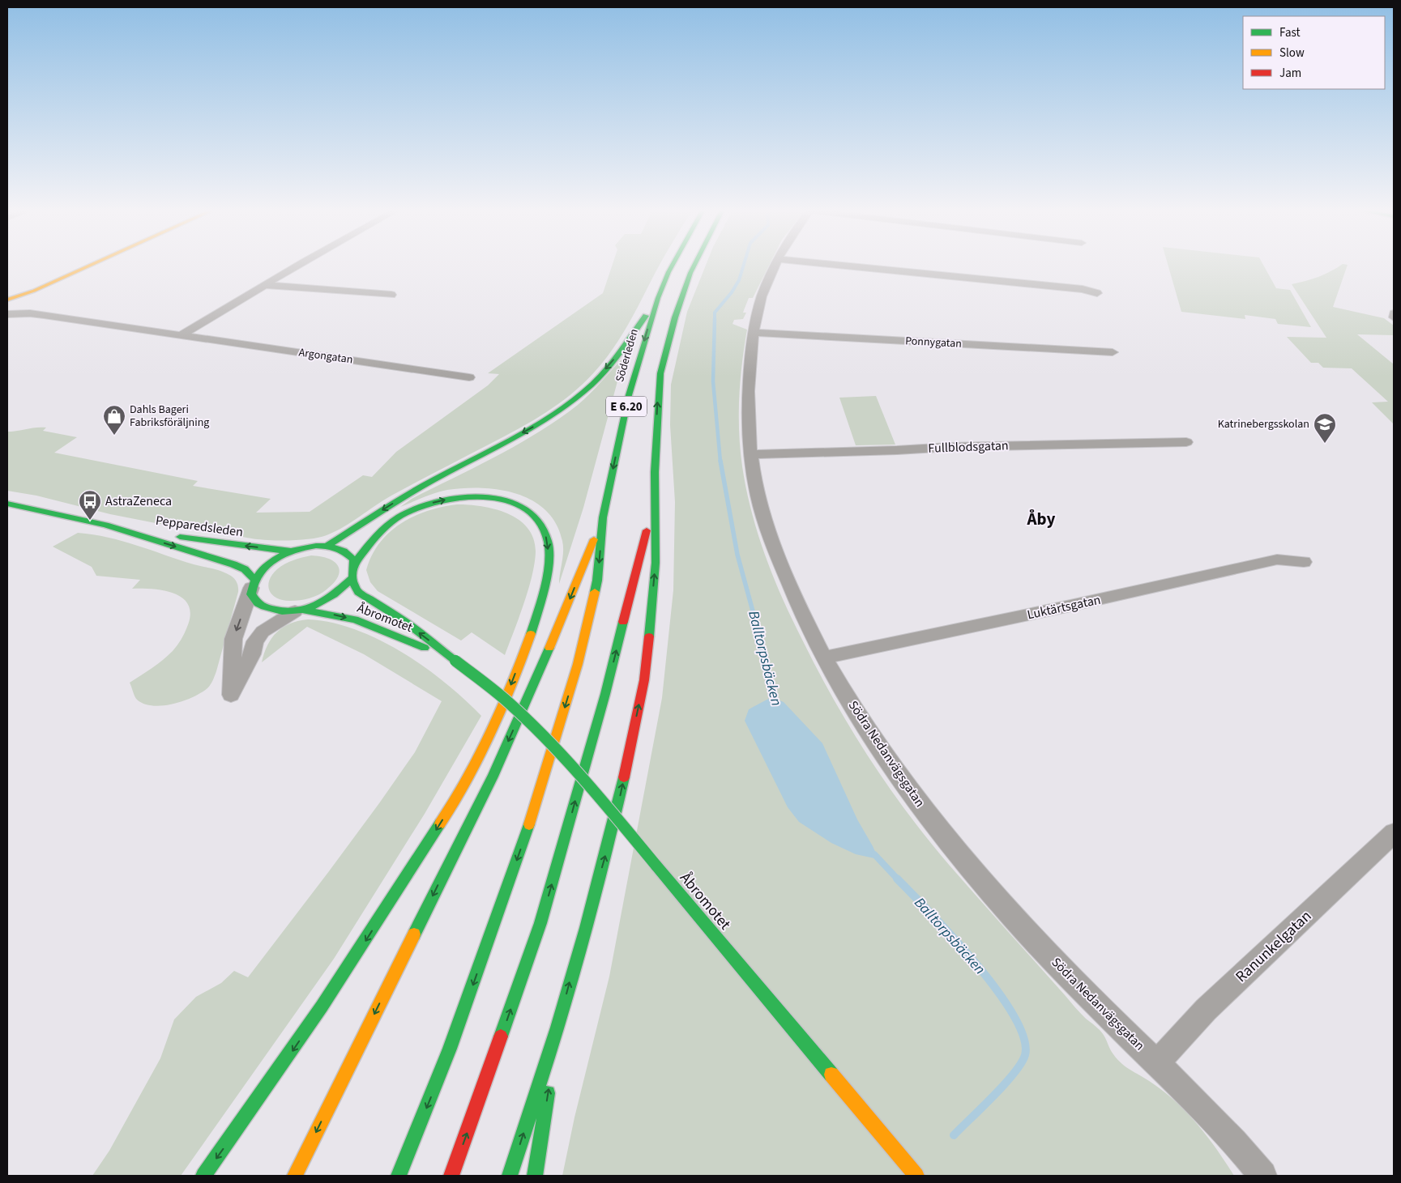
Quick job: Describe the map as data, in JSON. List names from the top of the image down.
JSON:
{
  "streets": {
    "main road": [
      "Söderleden",
      "E 6.20",
      "Pepparedsleden",
      "Åbromotet"
    ],
    "street": [
      "Ponnygatan",
      "Argongatan",
      "Fullblodsgatan",
      "Luktärtsgatan",
      "Södra Nedanvägsgatan",
      "Ranunkelgatan"
    ]
  },
  "crossings": [
    ["Ponnygatan", "Södra Nedanvägsgatan"],
    ["Fullblodsgatan", "Södra Nedanvägsgatan"],
    ["Pepparedsleden", "Åbromotet"],
    ["Luktärtsgatan", "Södra Nedanvägsgatan"],
    ["Södra Nedanvägsgatan", "Ranunkelgatan"]
  ],
  "districts": ["Åby"],
  "water": ["Balltorpsbäcken"],
  "places": {
    "shop": ["Dahls Bageri Fabriksföräljning"],
    "school or university": ["Katrinebergsskolan"],
    "bus stop": ["AstraZeneca"]
  },
  "legend": ["Fast", "Slow", "Jam"]
}
